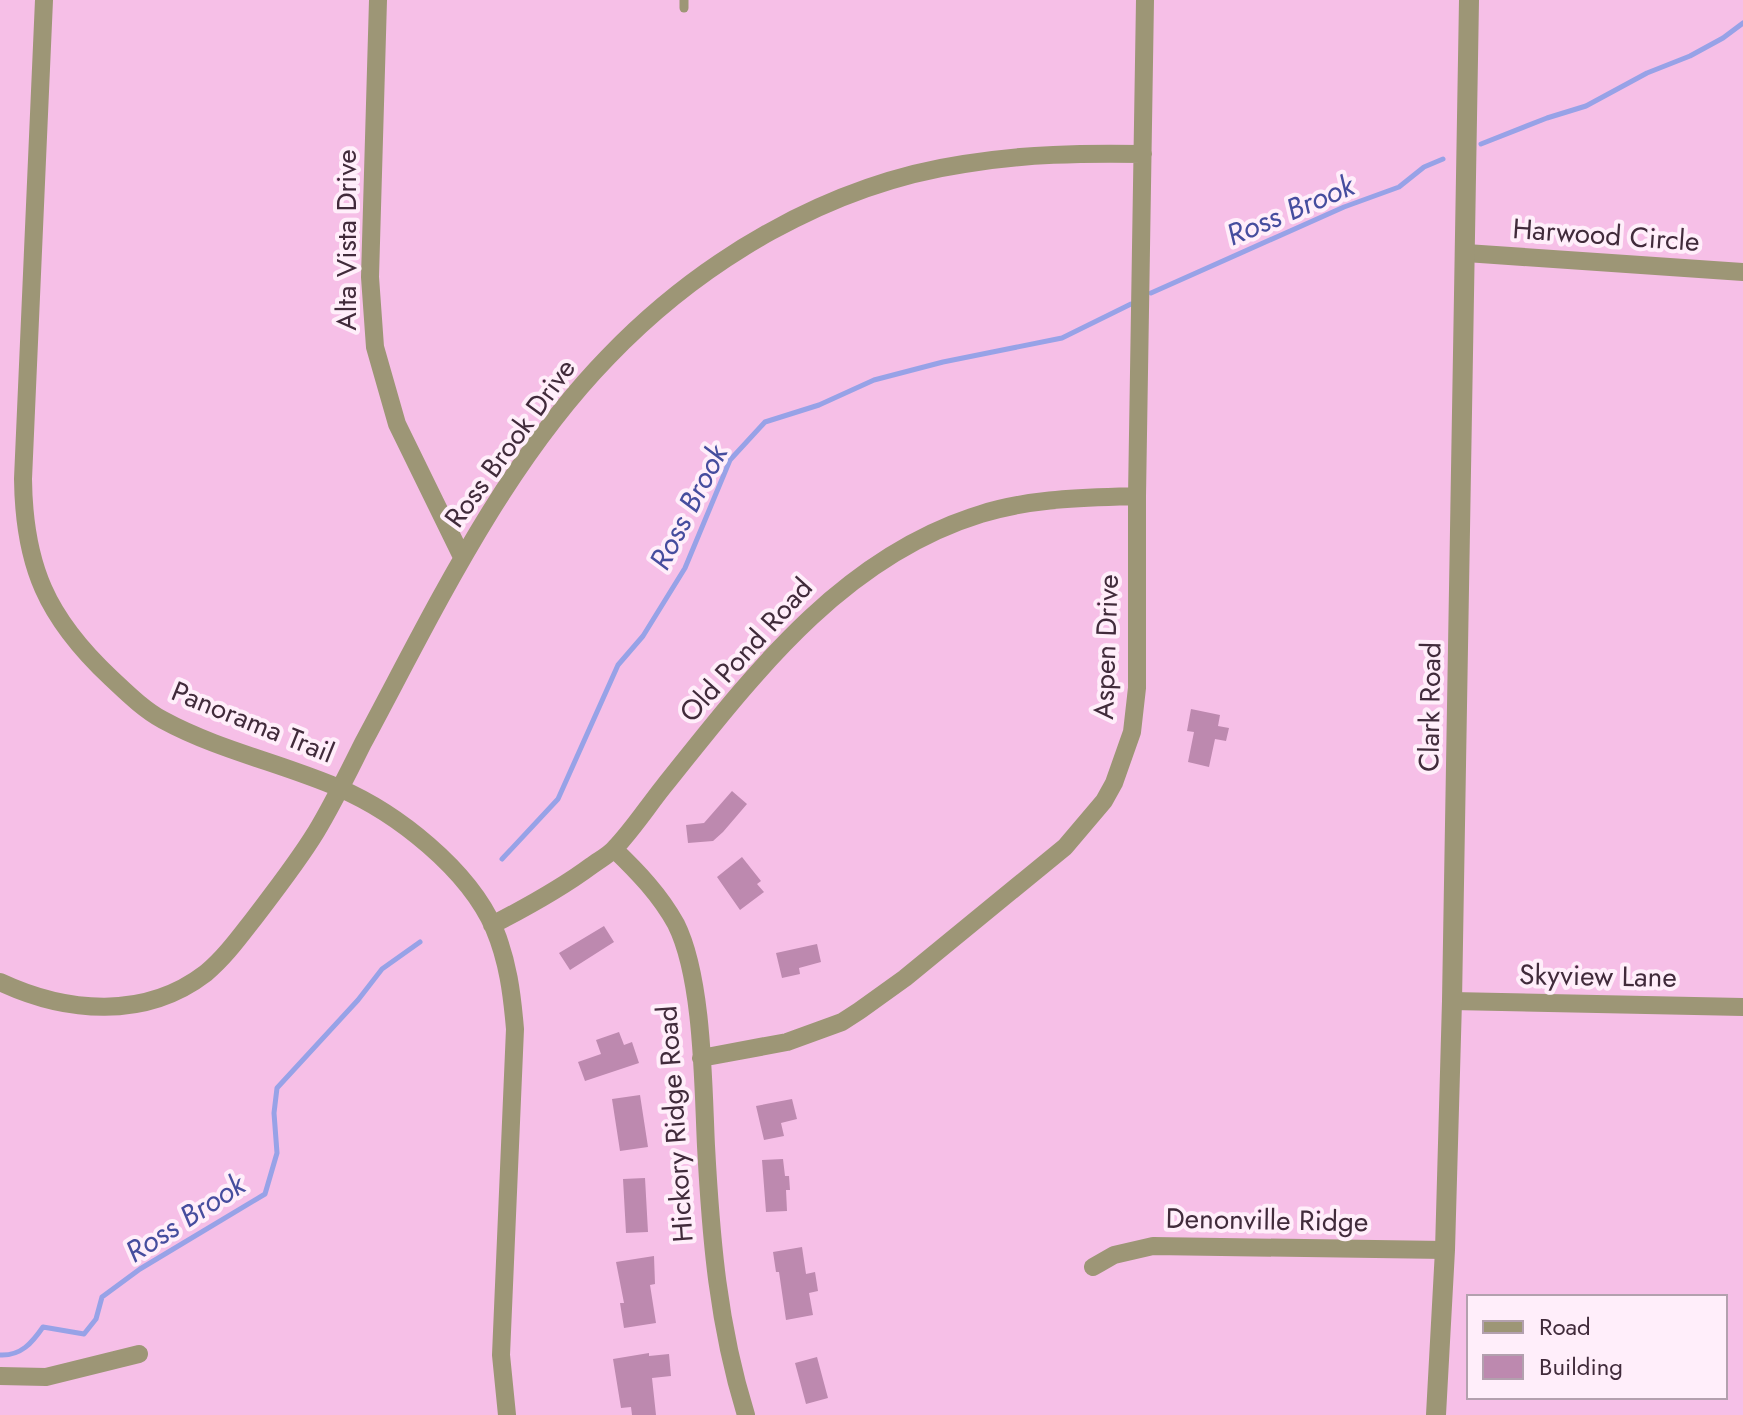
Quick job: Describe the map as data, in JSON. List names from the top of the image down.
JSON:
{
  "streets": {
    "street": [
      "Harwood Circle",
      "Alta Vista Drive",
      "Ross Brook Drive",
      "Aspen Drive",
      "Old Pond Road",
      "Clark Road",
      "Panorama Trail",
      "Skyview Lane",
      "Hickory Ridge Road",
      "Denonville Ridge"
    ]
  },
  "crossings": [
    ["Harwood Circle", "Clark Road"],
    ["Alta Vista Drive", "Ross Brook Drive"],
    ["Ross Brook Drive", "Aspen Drive"],
    ["Ross Brook Drive", "Panorama Trail"],
    ["Aspen Drive", "Old Pond Road"],
    ["Aspen Drive", "Hickory Ridge Road"],
    ["Old Pond Road", "Panorama Trail"],
    ["Old Pond Road", "Hickory Ridge Road"],
    ["Clark Road", "Skyview Lane"],
    ["Clark Road", "Denonville Ridge"]
  ],
  "water": ["Ross Brook"],
  "legend": ["Road", "Building"]
}
